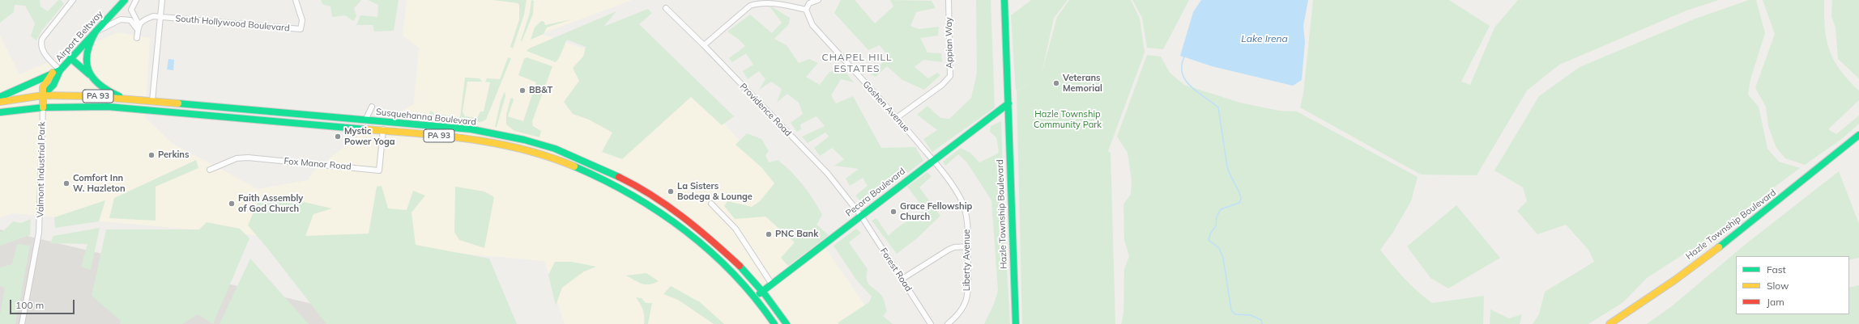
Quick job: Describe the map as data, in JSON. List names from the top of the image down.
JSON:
{
  "streets": {
    "main road": [
      "Airport Beltway",
      "PA 93",
      "Susquehanna Boulevard",
      "Pecora Boulevard",
      "Hazle Township Boulevard"
    ],
    "street": [
      "South Hollywood Boulevard",
      "Appian Way",
      "Goshen Avenue",
      "Providence Road",
      "Fox Manor Road",
      "Valmont Industrial Park",
      "Liberty Avenue",
      "Forest Road"
    ]
  },
  "crossings": [
    ["Airport Beltway", "PA 93"],
    ["Airport Beltway", "Susquehanna Boulevard"],
    ["Airport Beltway", "Valmont Industrial Park"],
    ["Appian Way", "Goshen Avenue"],
    ["PA 93", "Susquehanna Boulevard"],
    ["PA 93", "Valmont Industrial Park"],
    ["Goshen Avenue", "Pecora Boulevard"],
    ["Goshen Avenue", "Liberty Avenue"],
    ["Providence Road", "Pecora Boulevard"],
    ["Providence Road", "Forest Road"],
    ["Susquehanna Boulevard", "Fox Manor Road"],
    ["Susquehanna Boulevard", "Valmont Industrial Park"],
    ["Susquehanna Boulevard", "Pecora Boulevard"],
    ["Pecora Boulevard", "Hazle Township Boulevard"],
    ["Pecora Boulevard", "Liberty Avenue"],
    ["Pecora Boulevard", "Forest Road"]
  ],
  "districts": ["CHAPEL HILL ESTATES"],
  "water": ["Lake Irena"],
  "parks": ["Hazle Township Community Park"],
  "places": [
    "Veterans Memorial",
    "BB&T",
    "Mystic Power Yoga",
    "Perkins",
    "Comfort Inn W. Hazleton",
    "La Sisters Bodega & Lounge",
    "Faith Assembly of God Church",
    "Grace Fellowship Church",
    "PNC Bank"
  ],
  "legend": ["Fast", "Slow", "Jam"],
  "scale_bar": "100 m"
}
